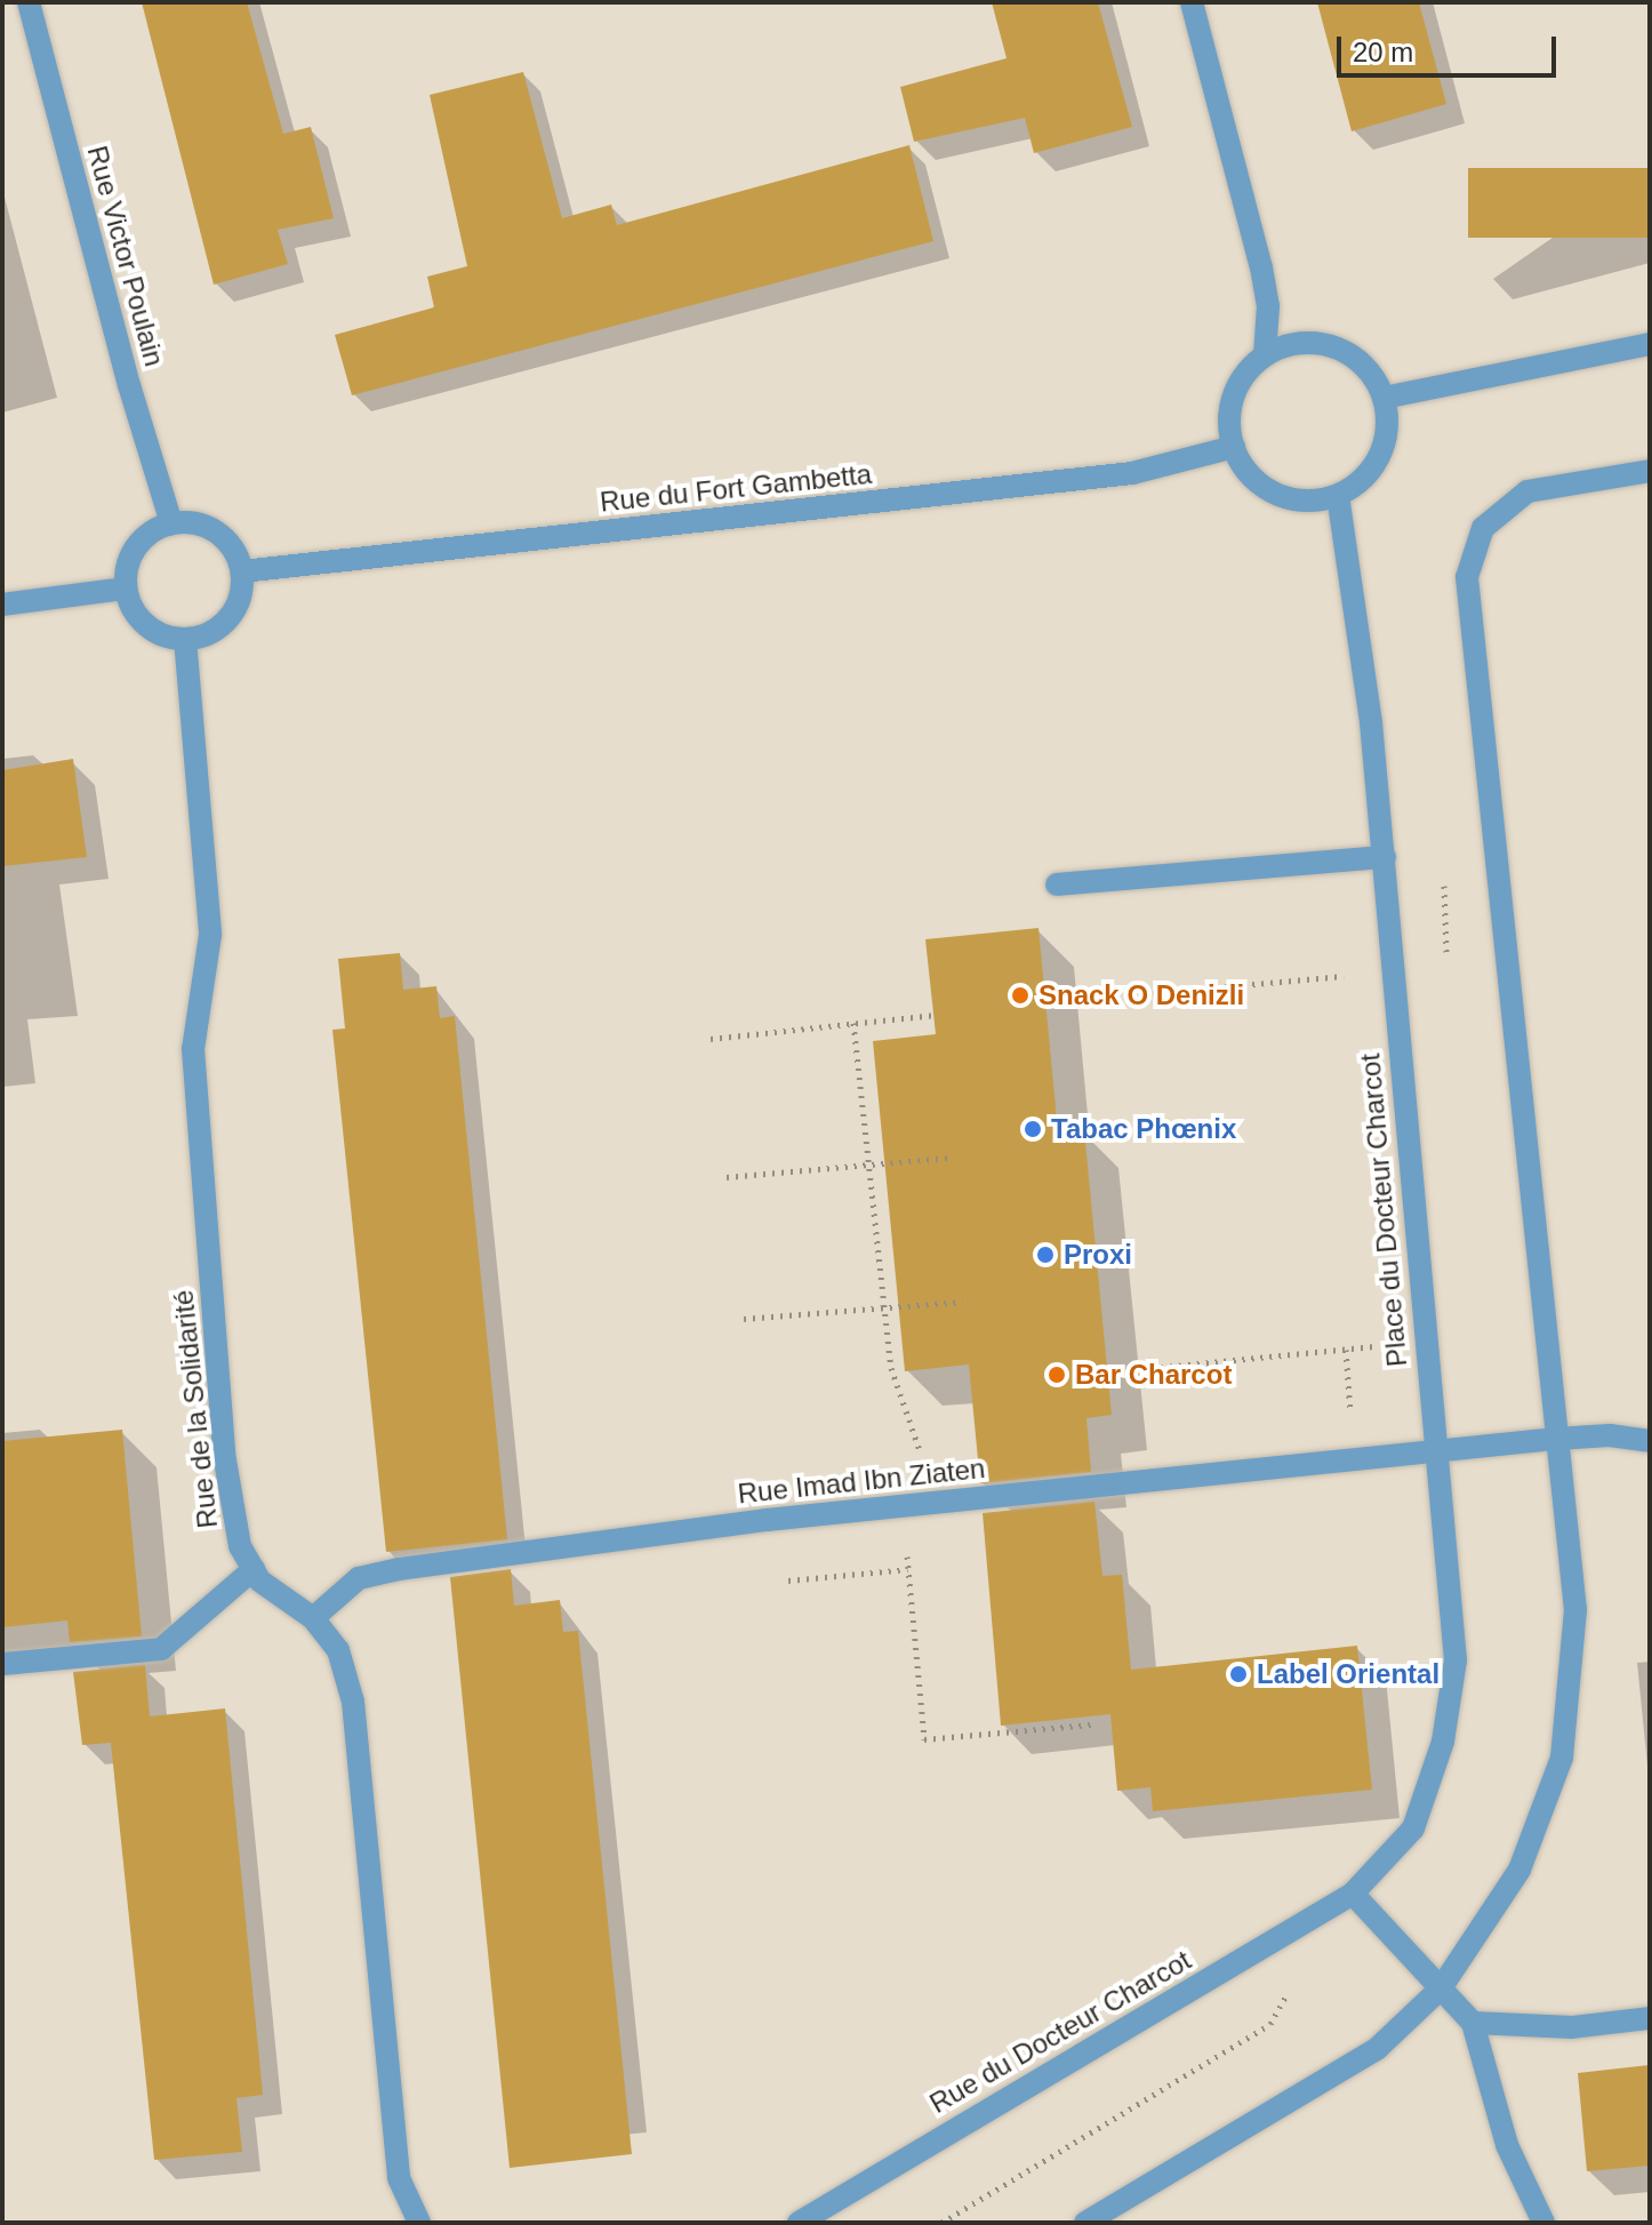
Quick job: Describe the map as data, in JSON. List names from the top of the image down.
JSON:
{
  "streets": {
    "street": [
      "Rue Victor Poulain",
      "Rue du Fort Gambetta",
      "Place du Docteur Charcot",
      "Rue de la Solidarité",
      "Rue Imad Ibn Ziaten",
      "Rue du Docteur Charcot"
    ]
  },
  "crossings": [
    ["Rue Victor Poulain", "Rue du Fort Gambetta"],
    ["Rue Victor Poulain", "Rue de la Solidarité"],
    ["Rue du Fort Gambetta", "Place du Docteur Charcot"],
    ["Rue du Fort Gambetta", "Rue de la Solidarité"],
    ["Place du Docteur Charcot", "Rue Imad Ibn Ziaten"],
    ["Place du Docteur Charcot", "Rue du Docteur Charcot"],
    ["Rue de la Solidarité", "Rue Imad Ibn Ziaten"]
  ],
  "places": [
    "Snack O Denizli",
    "Tabac Phœnix",
    "Proxi",
    "Bar Charcot",
    "Label Oriental"
  ],
  "scale_bar": "20 m"
}
